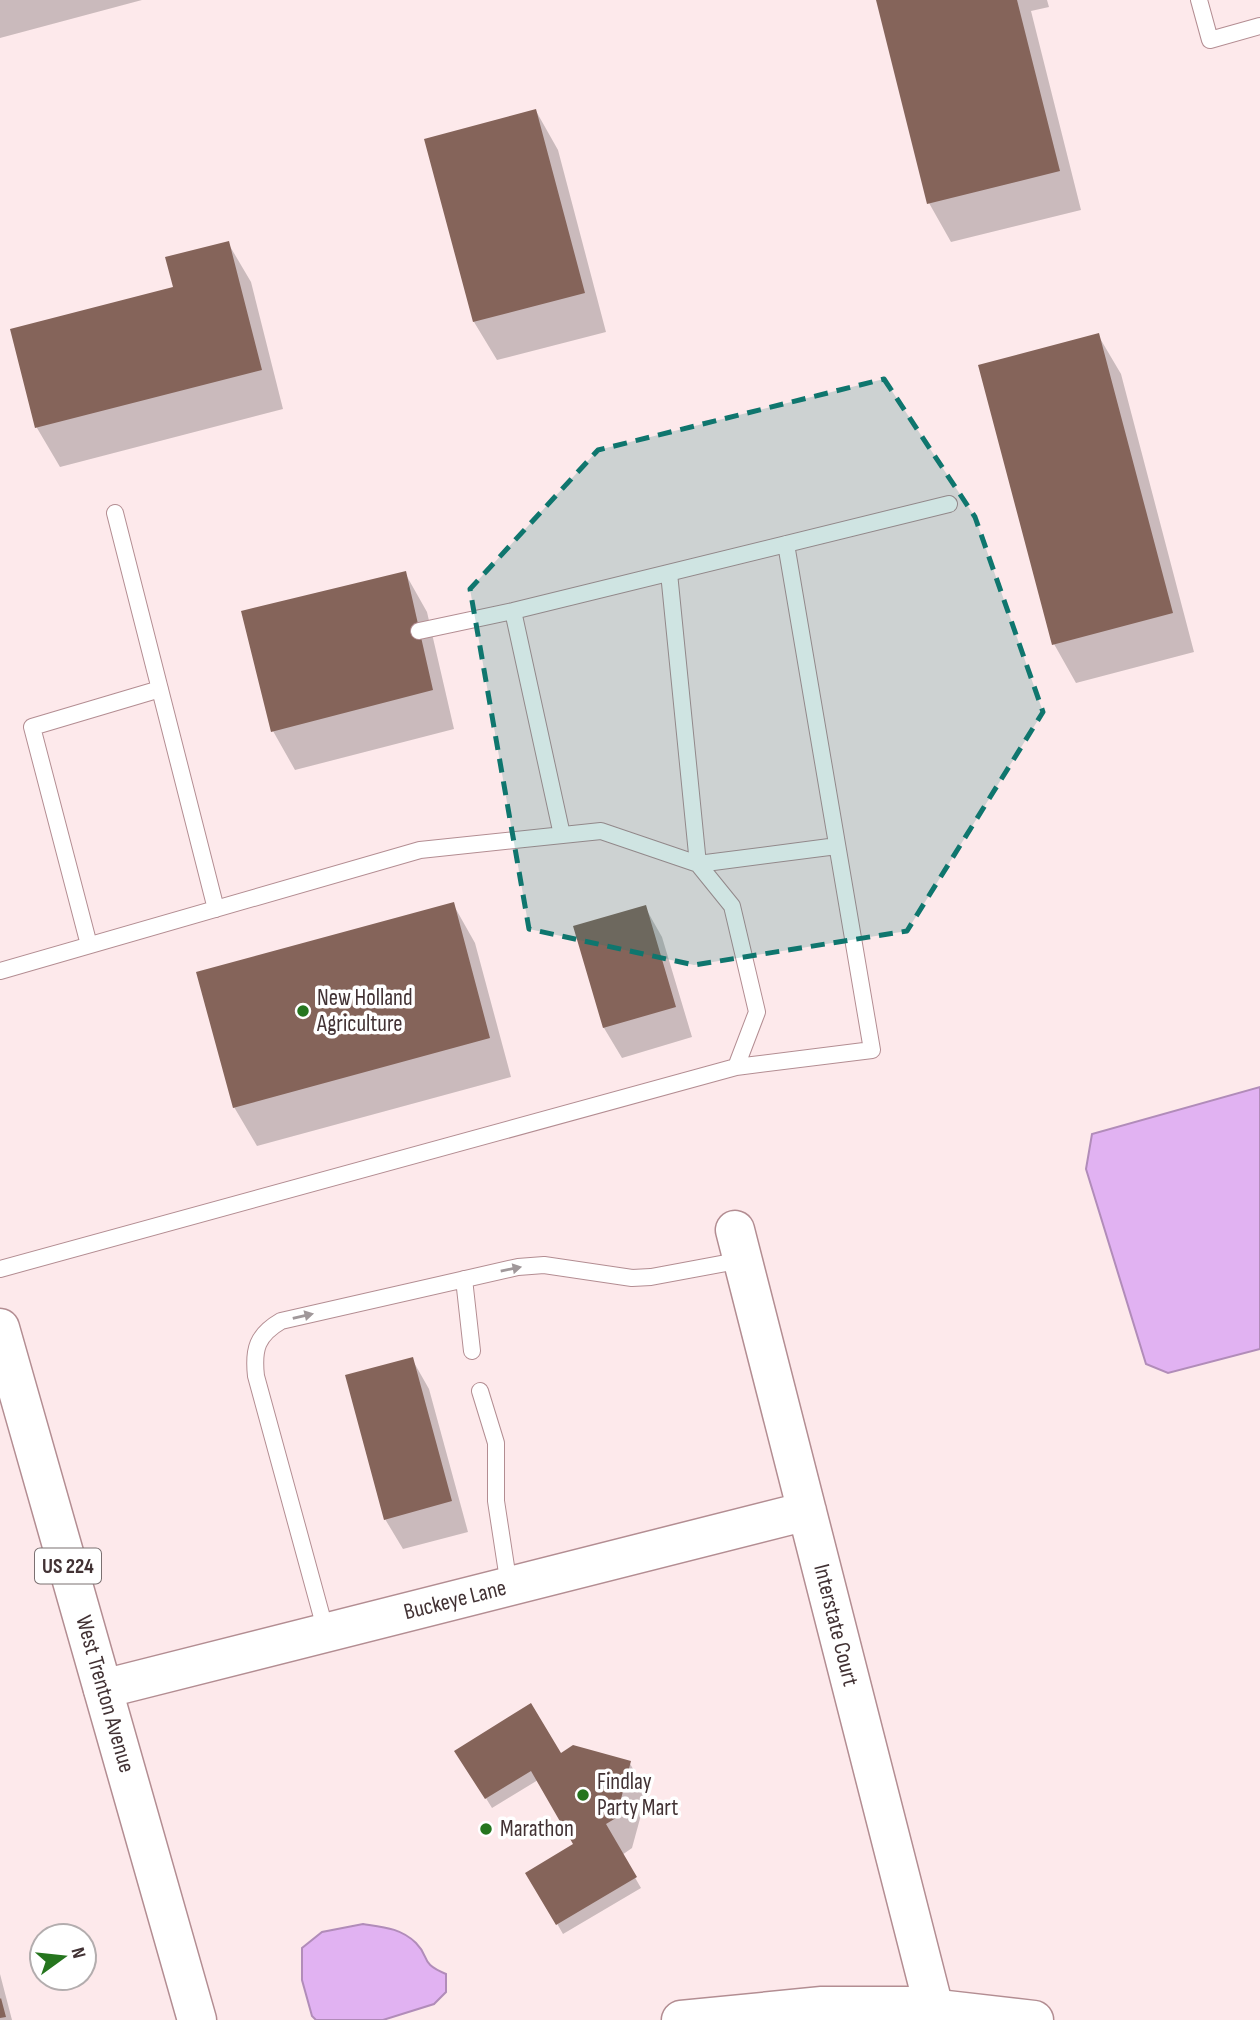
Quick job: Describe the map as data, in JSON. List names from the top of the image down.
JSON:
{
  "streets": {
    "street": [
      "US 224",
      "Buckeye Lane",
      "Interstate Court",
      "West Trenton Avenue"
    ]
  },
  "crossings": [
    ["Buckeye Lane", "Interstate Court"],
    ["Buckeye Lane", "West Trenton Avenue"]
  ],
  "places": ["New Holland Agriculture", "Findlay Party Mart", "Marathon"],
  "north": "right"
}
